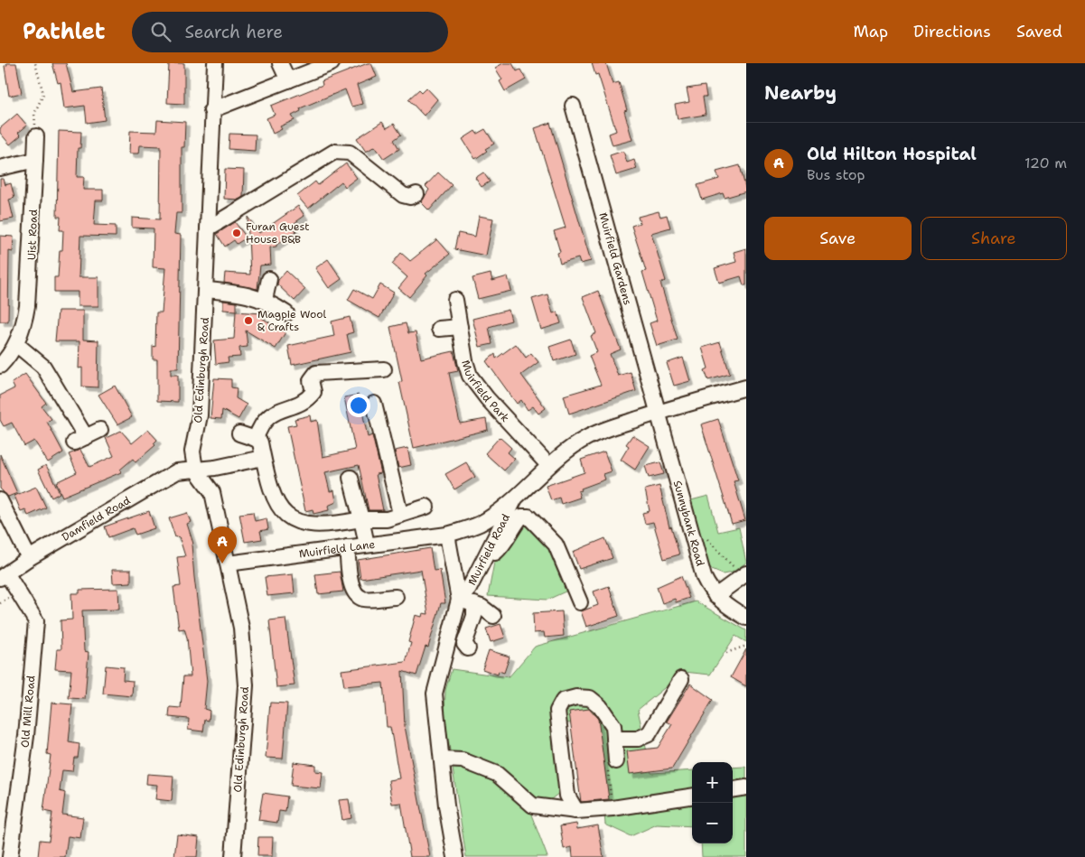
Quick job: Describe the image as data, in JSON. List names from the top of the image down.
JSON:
{
  "streets": {
    "street": [
      "Uist Road",
      "Muirfield Gardens",
      "Old Edinburgh Road",
      "Muirfield Park",
      "Damfield Road",
      "Sunnybank Road",
      "Muirfield Lane",
      "Muirfield Road",
      "Old Mill Road"
    ]
  },
  "crossings": [
    ["Muirfield Gardens", "Sunnybank Road"],
    ["Muirfield Gardens", "Muirfield Road"],
    ["Old Edinburgh Road", "Damfield Road"],
    ["Old Edinburgh Road", "Muirfield Lane"],
    ["Muirfield Park", "Muirfield Road"],
    ["Damfield Road", "Old Mill Road"],
    ["Sunnybank Road", "Muirfield Road"],
    ["Muirfield Lane", "Muirfield Road"]
  ],
  "places": ["Furan Guest House B&B", "Magpie Wool & Crafts"],
  "page": {
    "header": "Pathlet",
    "search": "Search here",
    "nav": ["Map", "Directions", "Saved"],
    "heading": "Nearby",
    "list": [
      {
        "mark": "A",
        "name": "Old Hilton Hospital",
        "note": "Bus stop",
        "value": "120 m"
      }
    ],
    "buttons": ["Save", "Share"],
    "pins": "A",
    "map_buttons": ["+", "−"]
  }
}
